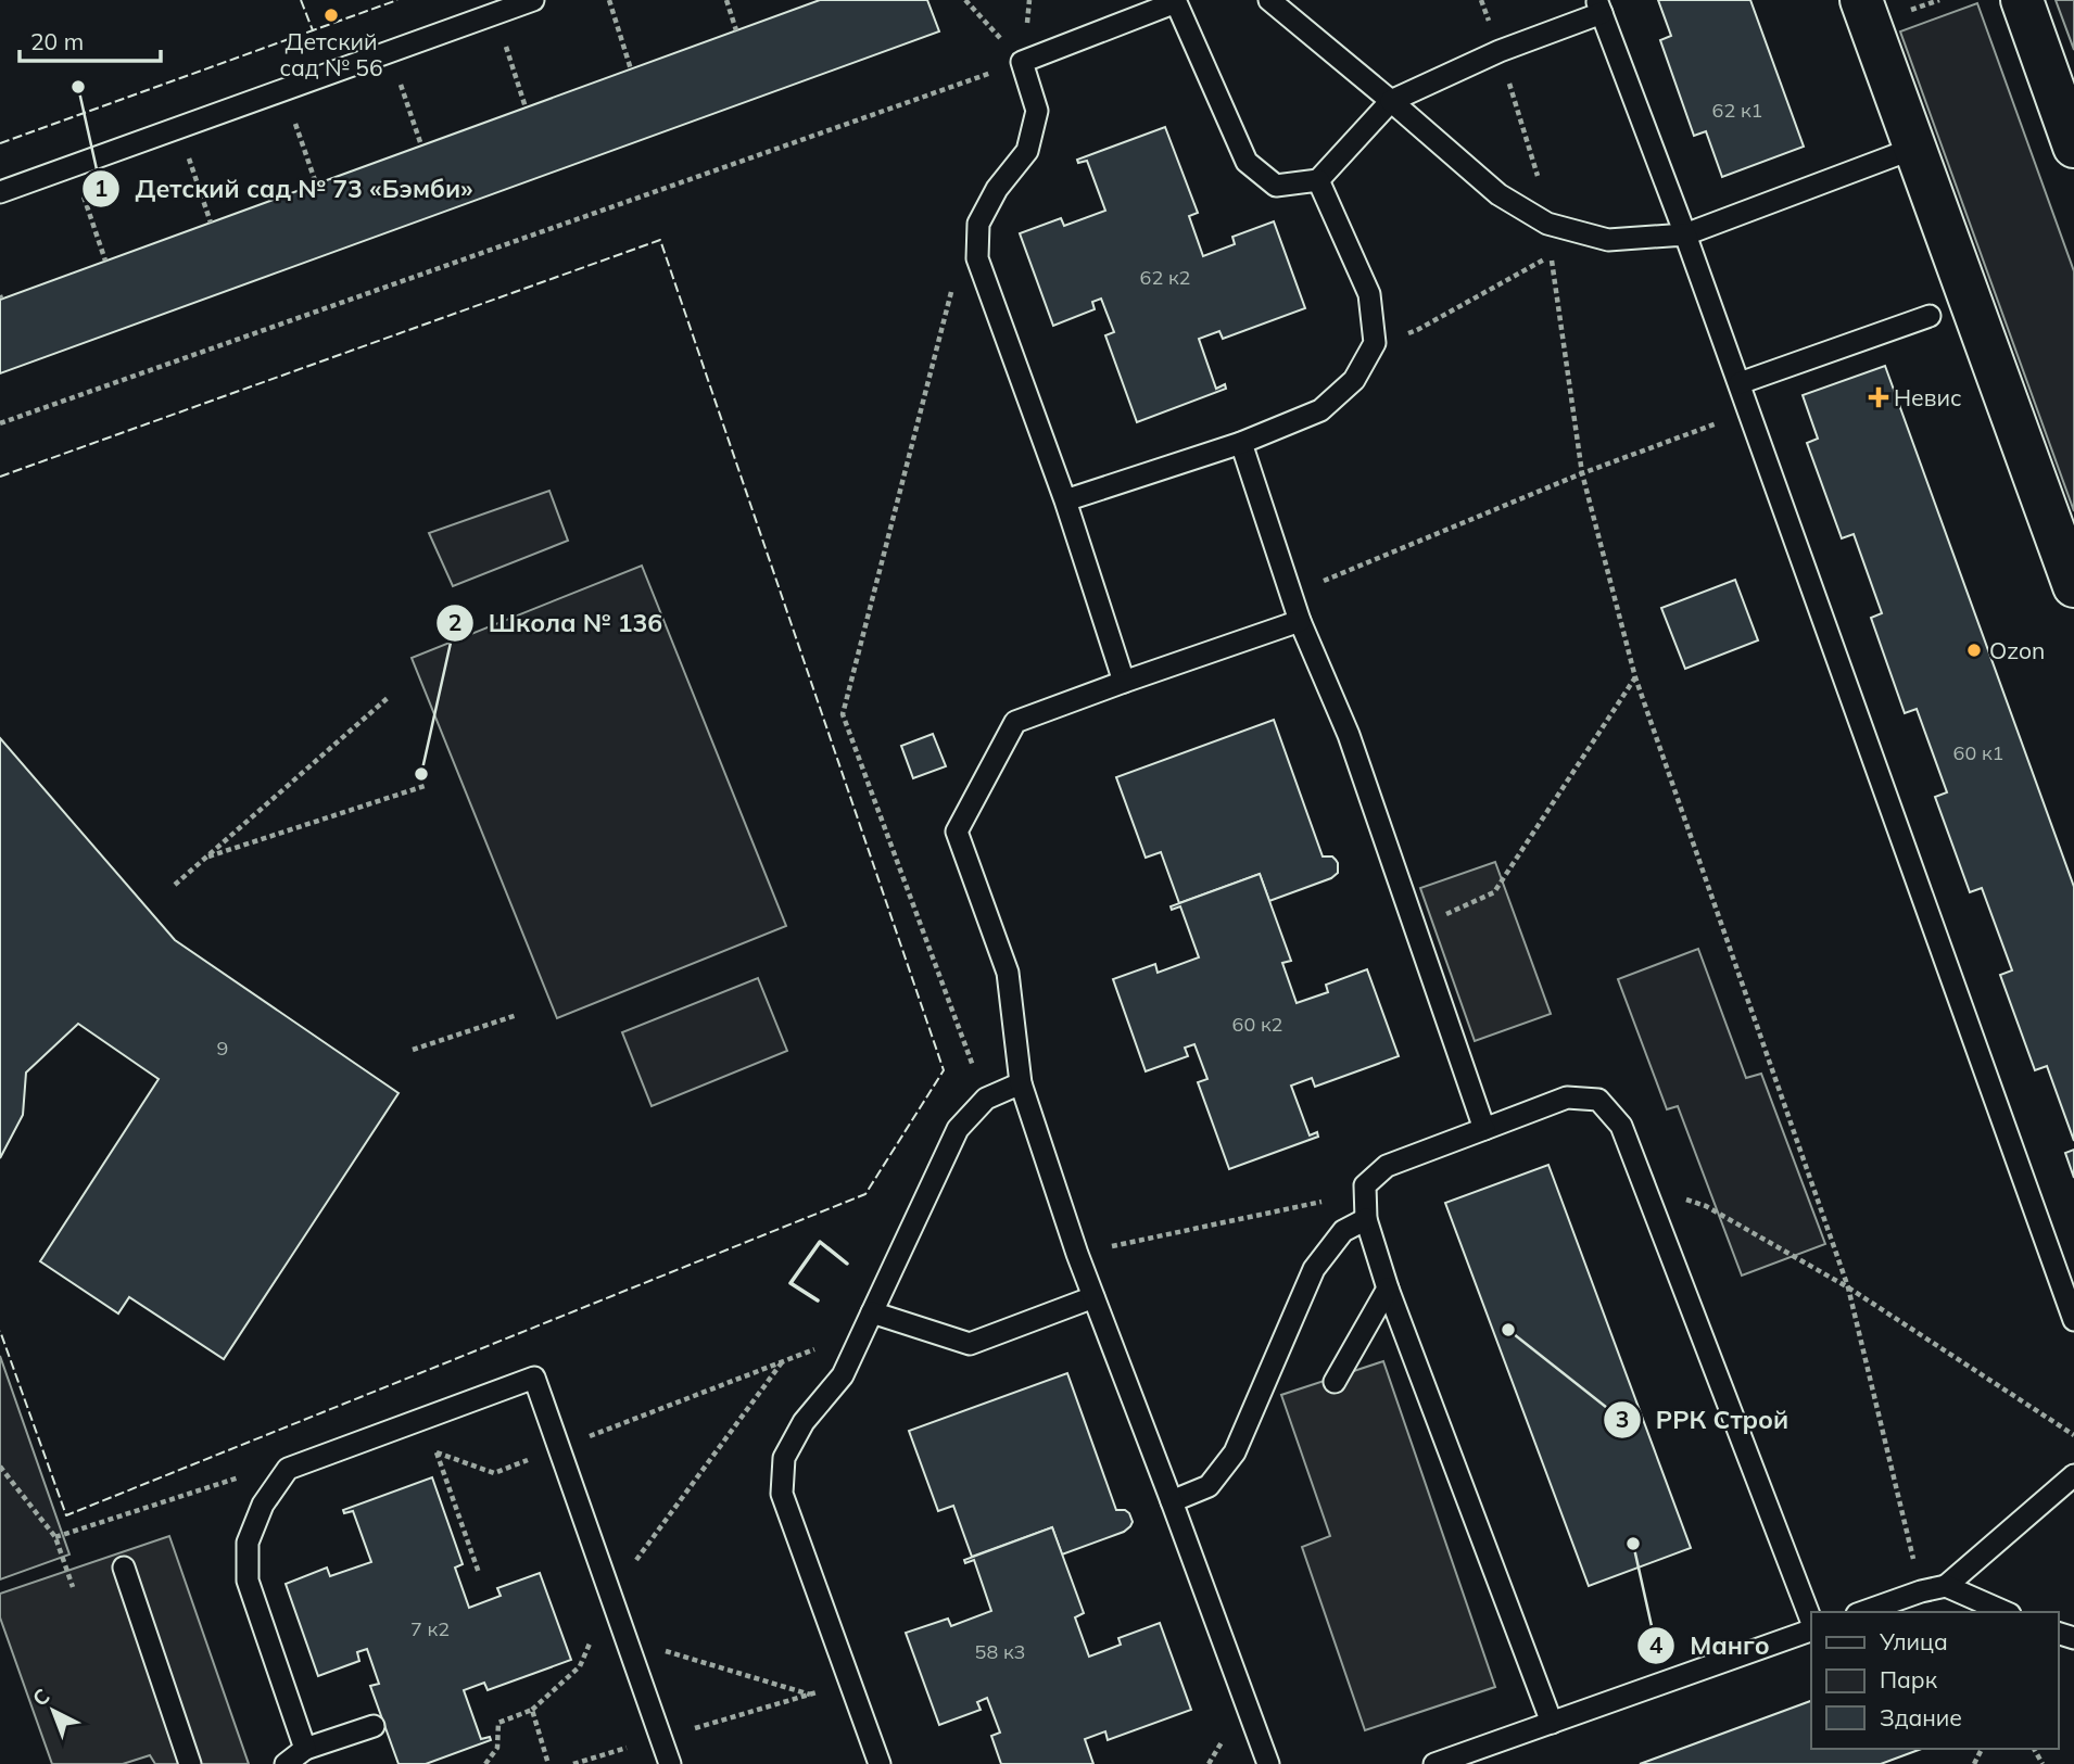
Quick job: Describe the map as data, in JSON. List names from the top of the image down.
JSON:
{
  "places": {
    "other": [
      "Детский сад № 56",
      "Детский сад № 73 «Бэмби»",
      "Ozon",
      "Школа № 136",
      "РРК Строй",
      "Манго"
    ],
    "health": ["Невис"]
  },
  "house_numbers": [
    "62 к1",
    "62 к2",
    "60 к1",
    "60 к2",
    "9",
    "7 к2",
    "58 к3"
  ],
  "legend": ["Улица", "Парк", "Здание"],
  "scale_bar": "20 m",
  "north": "top left"
}
